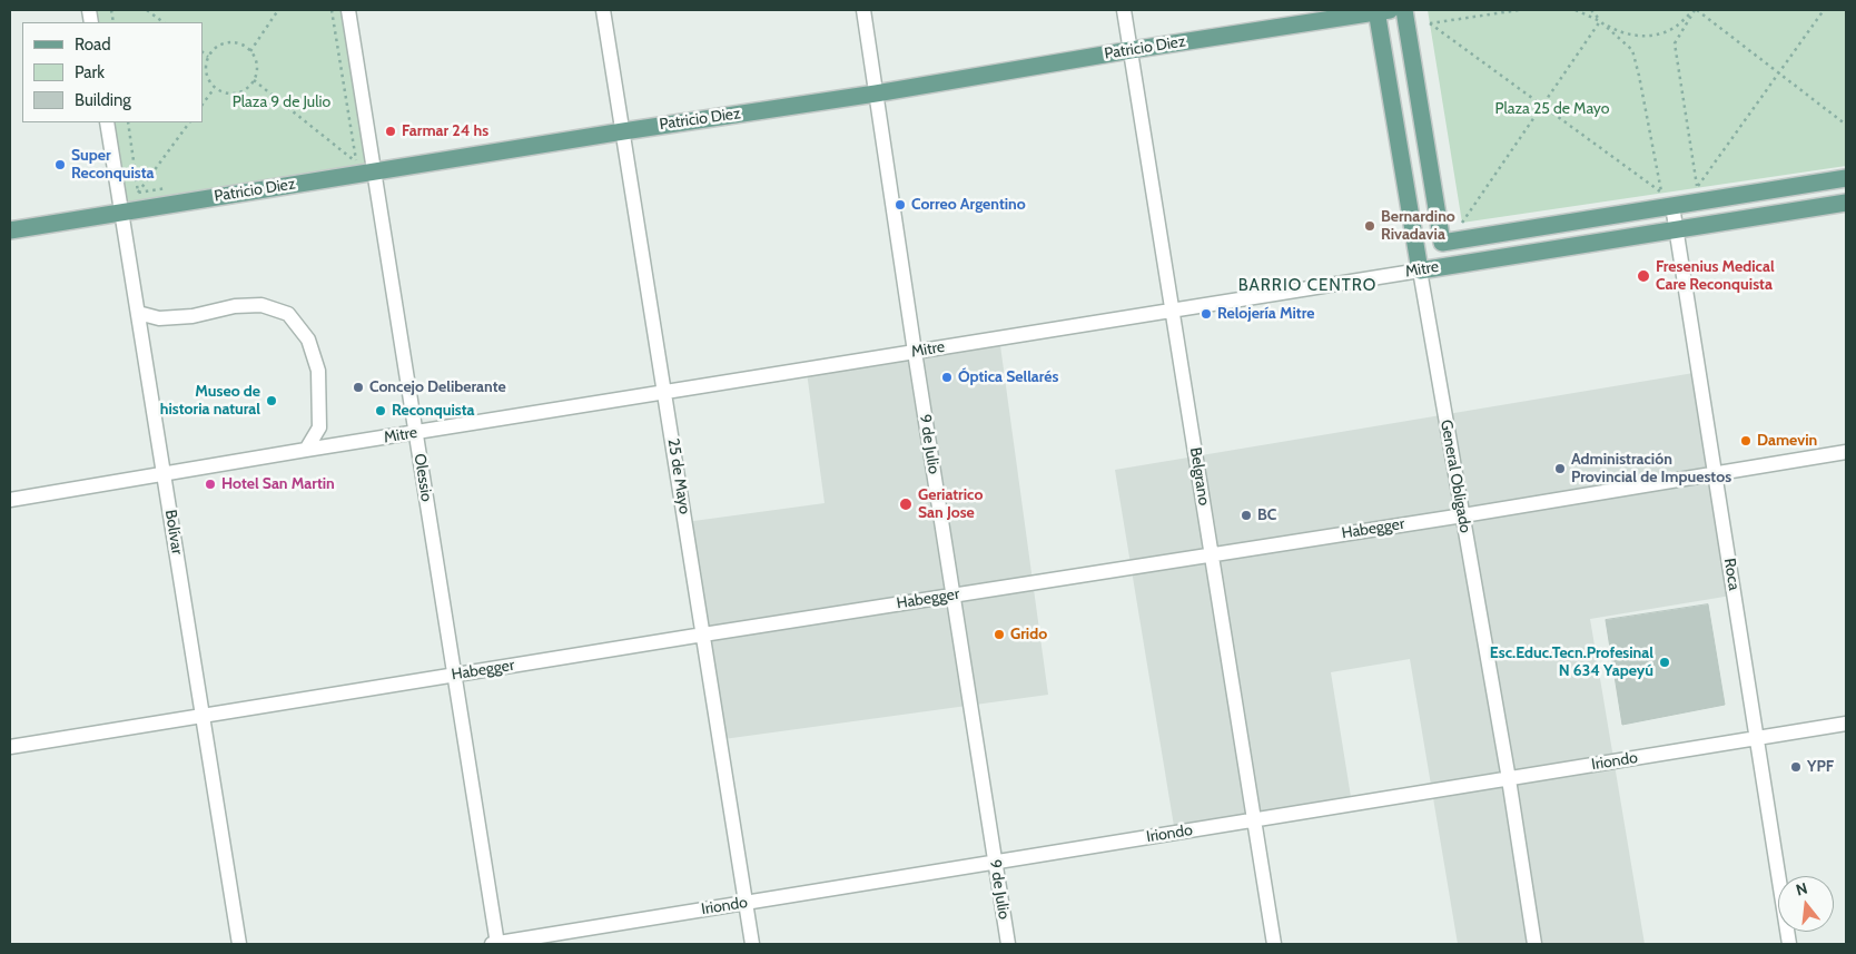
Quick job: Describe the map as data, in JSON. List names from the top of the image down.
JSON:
{
  "streets": {
    "main road": ["Patricio Diez", "Mitre", "General Obligado"],
    "street": [
      "9 de Julio",
      "25 de Mayo",
      "Belgrano",
      "Olessio",
      "Habegger",
      "Bolívar",
      "Roca",
      "Iriondo"
    ]
  },
  "crossings": [
    ["Patricio Diez", "9 de Julio"],
    ["Patricio Diez", "25 de Mayo"],
    ["Patricio Diez", "Belgrano"],
    ["Patricio Diez", "General Obligado"],
    ["Patricio Diez", "Olessio"],
    ["Patricio Diez", "Bolívar"],
    ["Mitre", "9 de Julio"],
    ["Mitre", "25 de Mayo"],
    ["Mitre", "Belgrano"],
    ["Mitre", "General Obligado"],
    ["Mitre", "Olessio"],
    ["Mitre", "Bolívar"],
    ["Mitre", "Roca"],
    ["9 de Julio", "Habegger"],
    ["9 de Julio", "Iriondo"],
    ["25 de Mayo", "Habegger"],
    ["25 de Mayo", "Iriondo"],
    ["Belgrano", "Habegger"],
    ["Belgrano", "Iriondo"],
    ["General Obligado", "Habegger"],
    ["General Obligado", "Iriondo"],
    ["Olessio", "Habegger"],
    ["Olessio", "Iriondo"],
    ["Habegger", "Bolívar"],
    ["Habegger", "Roca"],
    ["Roca", "Iriondo"]
  ],
  "districts": ["BARRIO CENTRO"],
  "parks": ["Plaza 9 de Julio", "Plaza 25 de Mayo"],
  "places": [
    "Farmar 24 hs",
    "Super Reconquista",
    "Correo Argentino",
    "Bernardino Rivadavia",
    "Fresenius Medical Care Reconquista",
    "Relojería Mitre",
    "Óptica Sellarés",
    "Concejo Deliberante",
    "Museo de historia natural",
    "Reconquista",
    "Damevin",
    "Administración Provincial de Impuestos",
    "Hotel San Martin",
    "Geriatrico San Jose",
    "BC",
    "Grido",
    "Esc.Educ.Tecn.Profesinal N 634 Yapeyú",
    "YPF"
  ],
  "legend": ["Road", "Park", "Building"],
  "north": "top"
}
